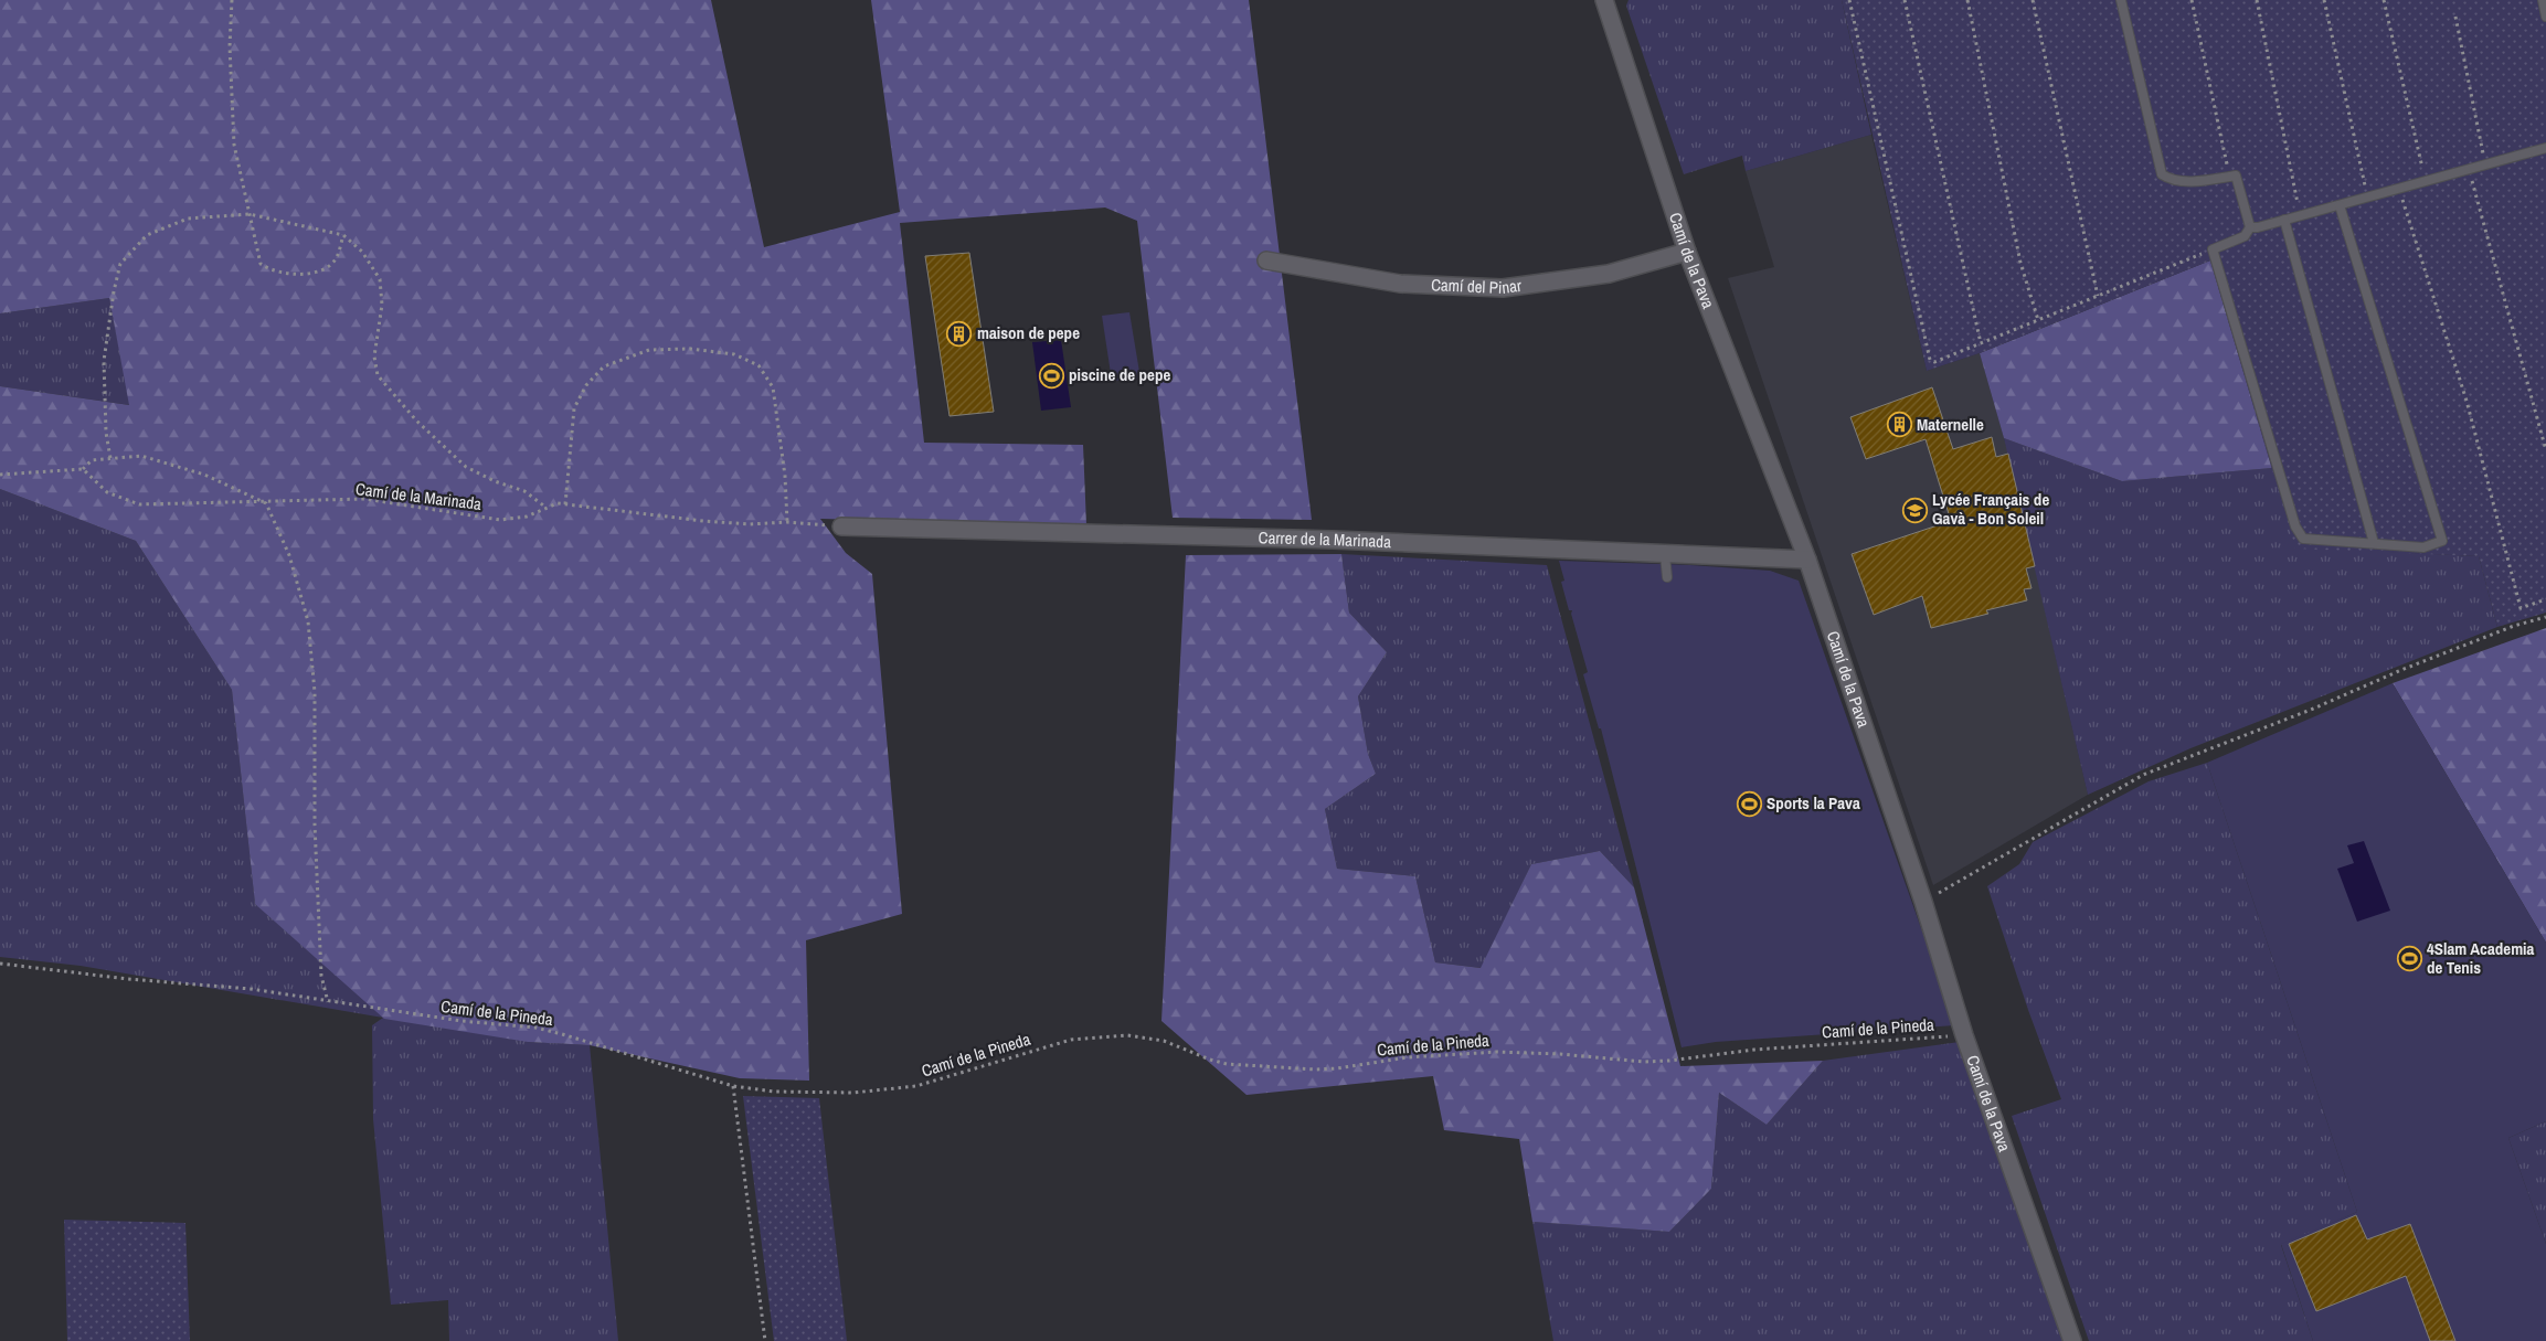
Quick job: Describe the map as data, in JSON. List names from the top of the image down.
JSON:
{
  "streets": {
    "street": ["Camí de la Pava", "Camí del Pinar", "Carrer de la Marinada"],
    "path": ["Camí de la Marinada", "Camí de la Pineda"]
  },
  "crossings": [
    ["Camí de la Pava", "Camí del Pinar"],
    ["Camí de la Pava", "Carrer de la Marinada"],
    ["Camí de la Pava", "Camí de la Pineda"],
    ["Camí de la Marinada", "Carrer de la Marinada"]
  ],
  "places": {
    "building": ["maison de pepe", "Maternelle"],
    "sports": ["piscine de pepe", "Sports la Pava", "4Slam Academia de Tenis"],
    "school or university": ["Lycée Français de Gavà - Bon Soleil"]
  }
}
